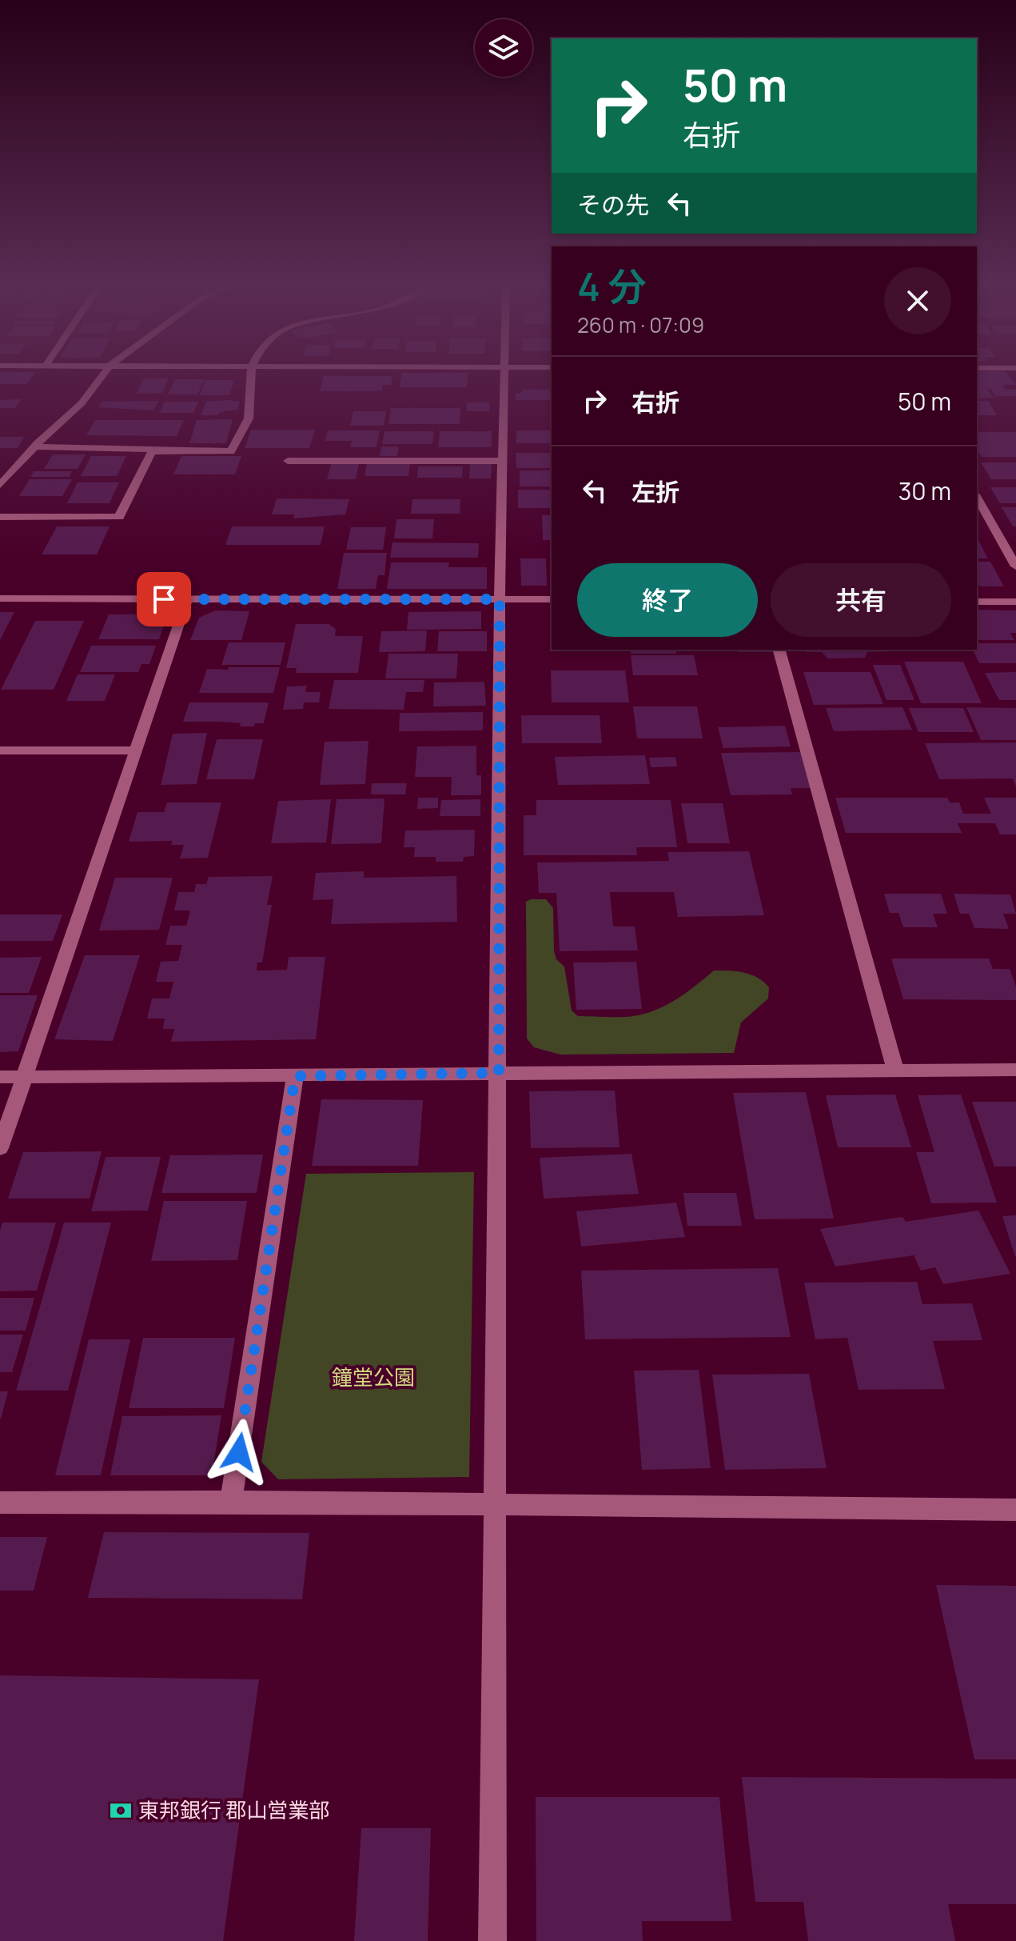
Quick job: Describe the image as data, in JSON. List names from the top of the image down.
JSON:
{
  "parks": ["鐘堂公園"],
  "places": {
    "bank": ["東邦銀行 郡山営業部"]
  },
  "page": {
    "turn": ["50 m", "右折"],
    "then": "その先",
    "heading": ["4 分", "260 m · 07:09"],
    "list": [
      {
        "name": "右折",
        "value": "50 m"
      },
      {
        "name": "左折",
        "value": "30 m"
      }
    ],
    "buttons": ["終了", "共有"]
  }
}
